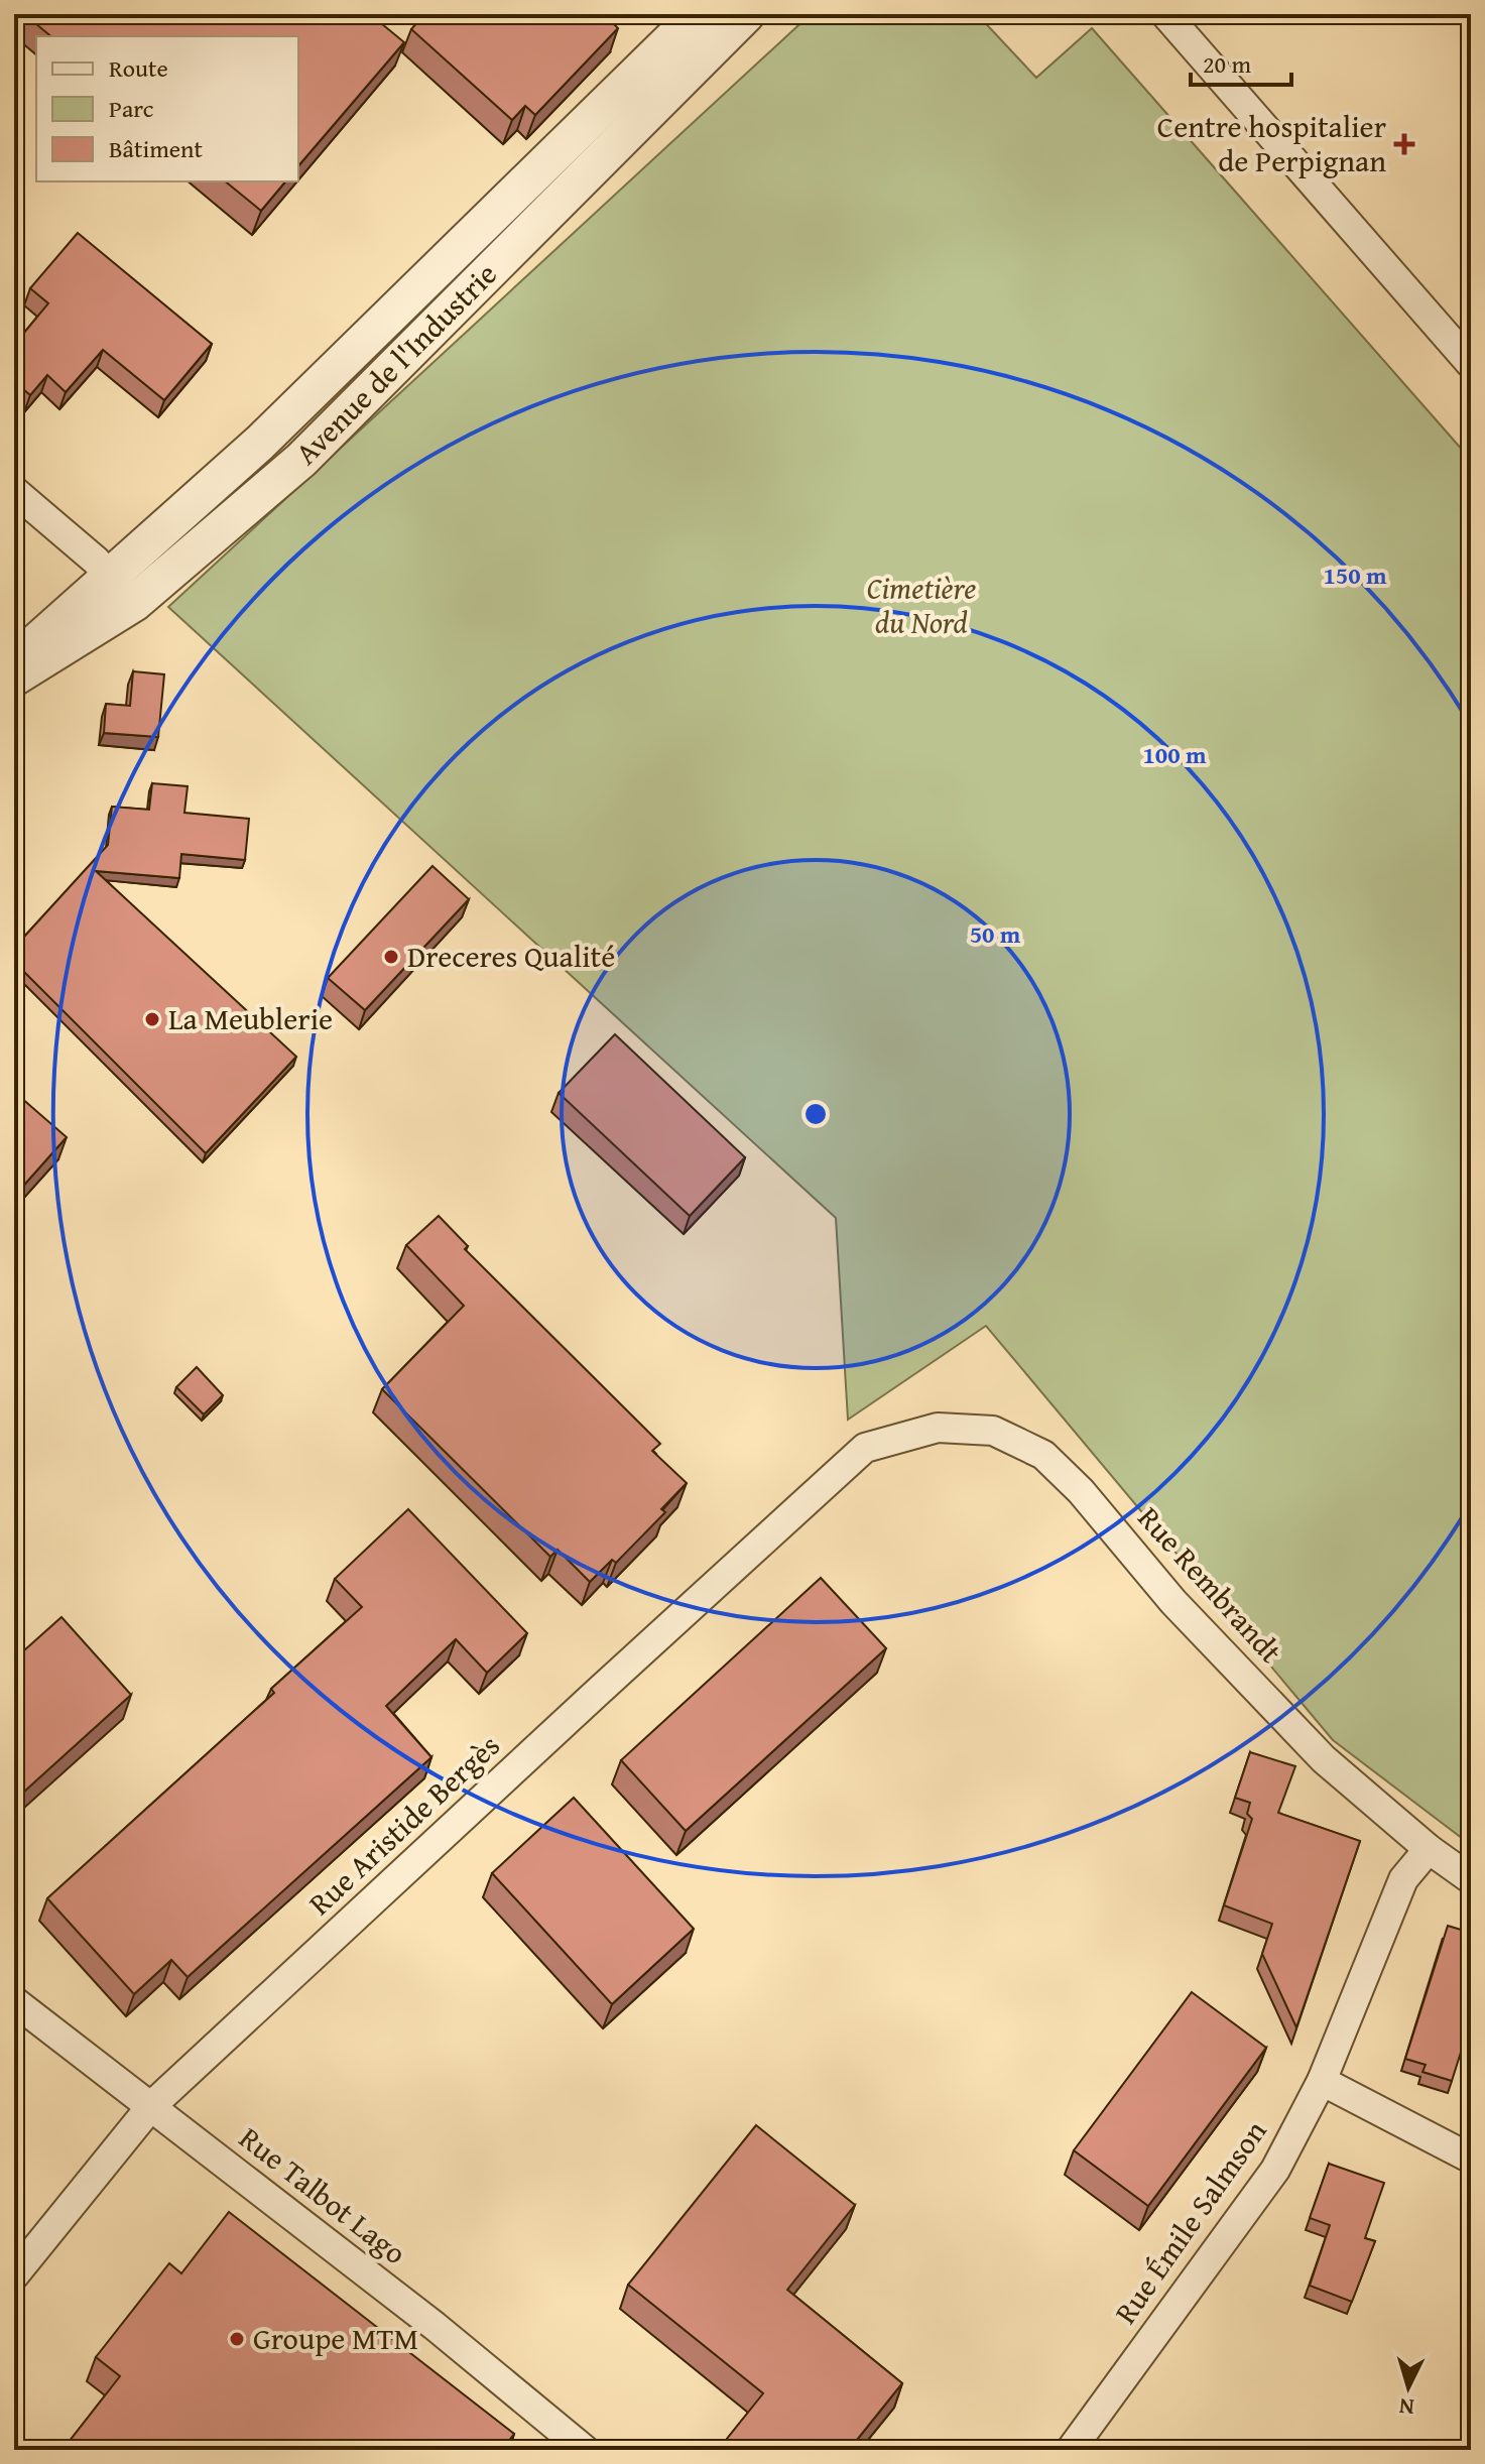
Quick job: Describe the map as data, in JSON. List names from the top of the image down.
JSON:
{
  "streets": {
    "street": [
      "Avenue de l'Industrie",
      "Rue Rembrandt",
      "Rue Aristide Bergès",
      "Rue Talbot Lago",
      "Rue Émile Salmson"
    ]
  },
  "crossings": [
    ["Rue Rembrandt", "Rue Aristide Bergès"],
    ["Rue Rembrandt", "Rue Émile Salmson"],
    ["Rue Aristide Bergès", "Rue Talbot Lago"]
  ],
  "parks": ["Cimetière du Nord"],
  "places": {
    "health": ["Centre hospitalier de Perpignan"],
    "other": ["Dreceres Qualité", "La Meublerie", "Groupe MTM"]
  },
  "legend": ["Route", "Parc", "Bâtiment"],
  "scale_bar": "20 m",
  "north": "bottom",
  "rings": ["150 m", "100 m", "50 m"]
}
